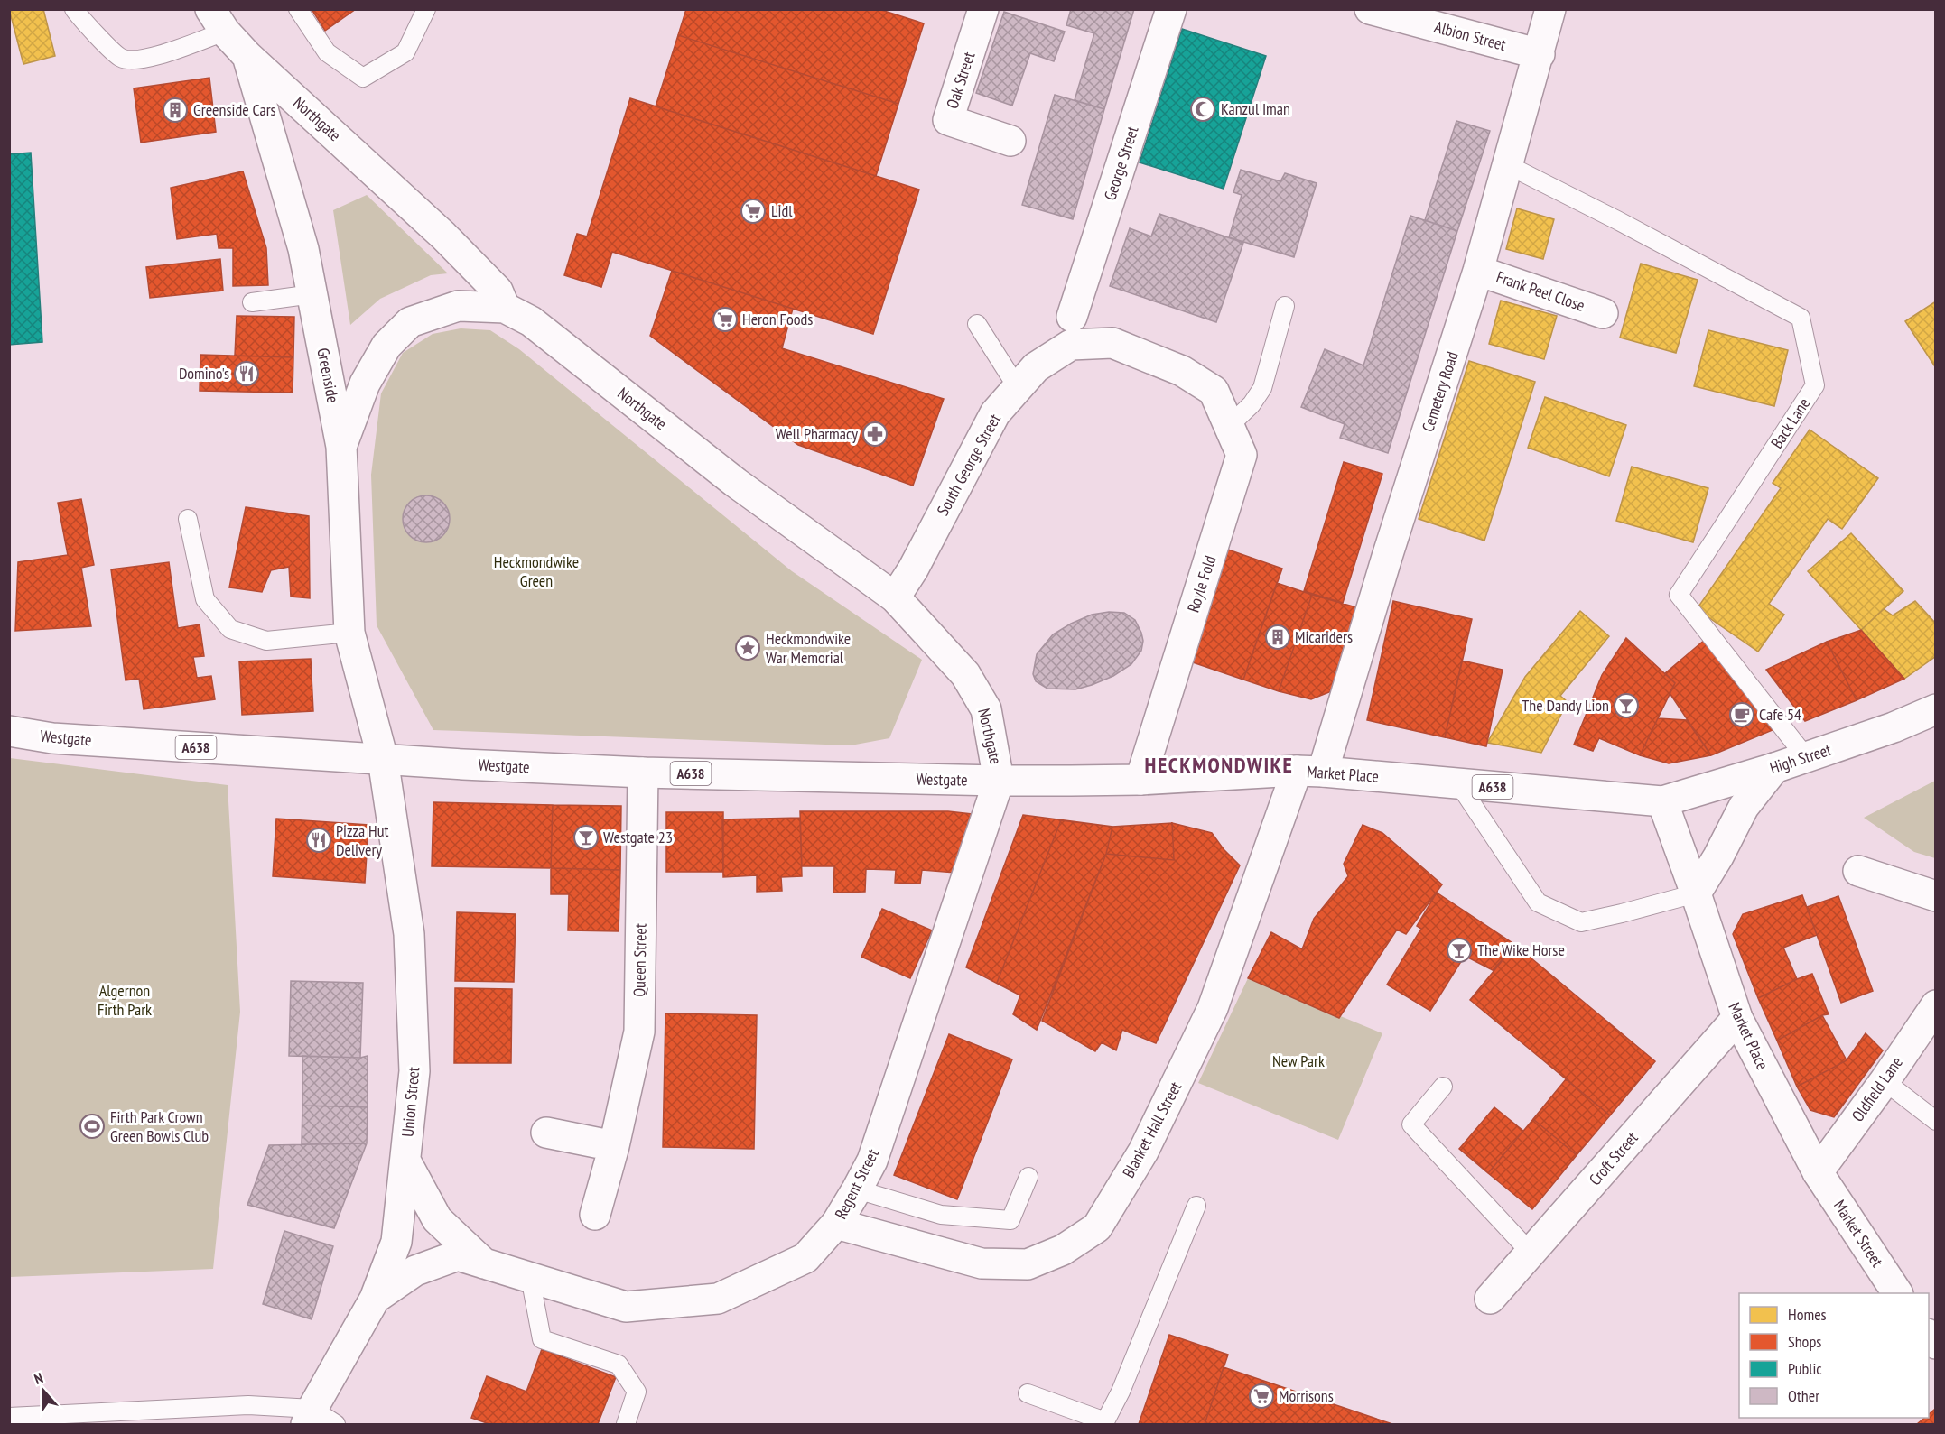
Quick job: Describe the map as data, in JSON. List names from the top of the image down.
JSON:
{
  "streets": {
    "street": [
      "Albion Street",
      "Oak Street",
      "Northgate",
      "George Street",
      "Frank Peel Close",
      "Greenside",
      "Cemetery Road",
      "South George Street",
      "Royle Fold",
      "Westgate",
      "A638",
      "High Street",
      "Market Place",
      "Queen Street",
      "Oldfield Lane",
      "Union Street",
      "Blanket Hall Street",
      "Croft Street",
      "Regent Street",
      "Market Street"
    ],
    "lane": ["Back Lane"]
  },
  "crossings": [
    ["Albion Street", "Cemetery Road"],
    ["Northgate", "Greenside"],
    ["Northgate", "South George Street"],
    ["Northgate", "Westgate"],
    ["Northgate", "Market Place"],
    ["Northgate", "Regent Street"],
    ["Frank Peel Close", "Cemetery Road"],
    ["Greenside", "Westgate"],
    ["Greenside", "Union Street"],
    ["Cemetery Road", "Back Lane"],
    ["Cemetery Road", "Market Place"],
    ["Cemetery Road", "Blanket Hall Street"],
    ["Back Lane", "High Street"],
    ["South George Street", "Royle Fold"],
    ["Royle Fold", "Market Place"],
    ["Westgate", "Market Place"],
    ["Westgate", "Queen Street"],
    ["Westgate", "Union Street"],
    ["Westgate", "Regent Street"],
    ["High Street", "Market Place"],
    ["Market Place", "Oldfield Lane"],
    ["Market Place", "Blanket Hall Street"],
    ["Market Place", "Croft Street"],
    ["Market Place", "Regent Street"],
    ["Market Place", "Market Street"],
    ["Oldfield Lane", "Market Street"],
    ["Union Street", "Regent Street"],
    ["Blanket Hall Street", "Regent Street"]
  ],
  "districts": ["HECKMONDWIKE"],
  "parks": ["Heckmondwike Green", "Algernon Firth Park", "New Park"],
  "places": {
    "mosque": ["Kanzul Iman"],
    "building": ["Greenside Cars", "Micariders"],
    "supermarket": ["Lidl", "Heron Foods", "Morrisons"],
    "restaurant": ["Domino's", "Pizza Hut Delivery"],
    "pharmacy": ["Well Pharmacy"],
    "place": ["Heckmondwike War Memorial"],
    "bar": ["The Dandy Lion", "Westgate 23", "The Wike Horse"],
    "cafe": ["Cafe 54"],
    "sports": ["Firth Park Crown Green Bowls Club"]
  },
  "legend": [
    "Homes",
    "Shops",
    "Public",
    "Other"
  ],
  "north": "top"
}
